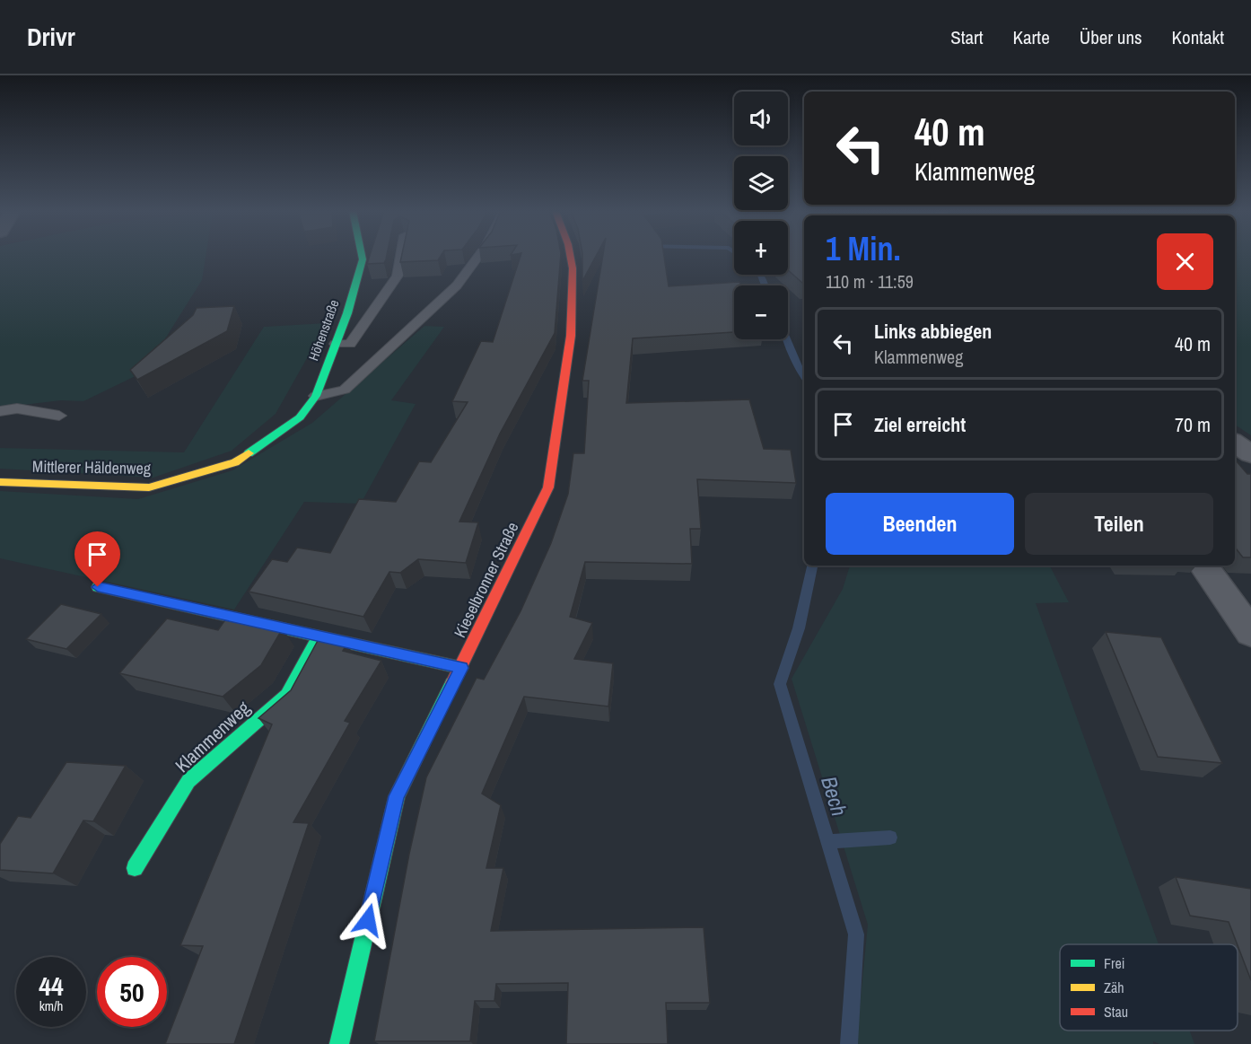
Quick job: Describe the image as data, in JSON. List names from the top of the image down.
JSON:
{
  "streets": {
    "street": [
      "Höhenstraße",
      "Mittlerer Häldenweg",
      "Kieselbronner Straße",
      "Klammenweg"
    ]
  },
  "crossings": [
    ["Höhenstraße", "Mittlerer Häldenweg"]
  ],
  "water": ["Bech"],
  "legend": ["Frei", "Zäh", "Stau"],
  "page": {
    "header": "Drivr",
    "nav": [
      "Start",
      "Karte",
      "Über uns",
      "Kontakt"
    ],
    "map_buttons": ["+", "−"],
    "turn": ["40 m", "Klammenweg"],
    "heading": ["1 Min.", "110 m · 11:59"],
    "list": [
      {
        "name": "Links abbiegen",
        "note": "Klammenweg",
        "value": "40 m"
      },
      {
        "name": "Ziel erreicht",
        "value": "70 m"
      }
    ],
    "buttons": ["Beenden", "Teilen"],
    "speed": "44 km/h",
    "limit": "50"
  }
}
